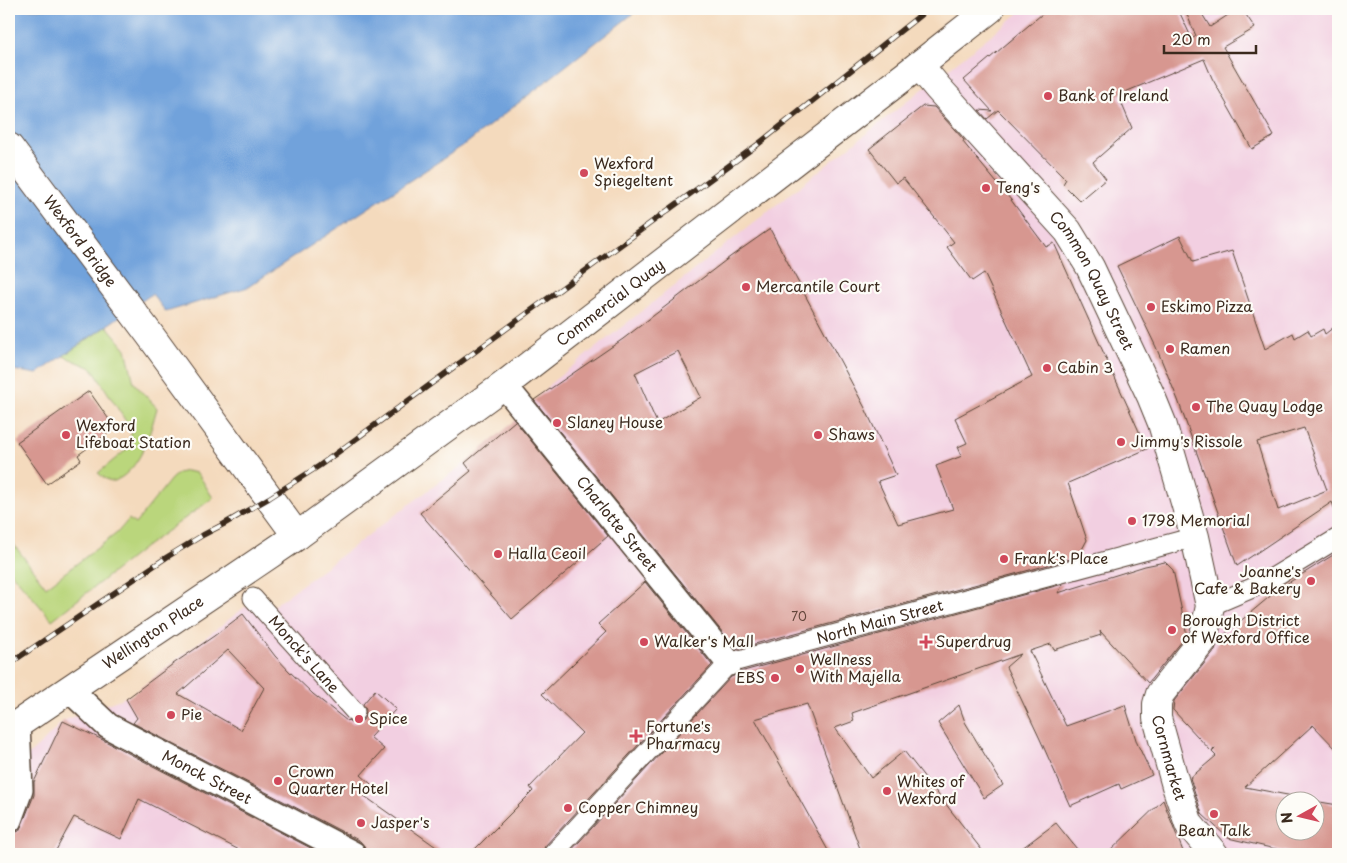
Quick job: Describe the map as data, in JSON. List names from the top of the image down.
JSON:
{
  "streets": {
    "main road": [
      "Wexford Bridge",
      "Common Quay Street",
      "Commercial Quay",
      "Wellington Place",
      "Cornmarket"
    ],
    "street": [
      "Charlotte Street",
      "North Main Street",
      "Monck's Lane",
      "Monck Street"
    ]
  },
  "crossings": [
    ["Wexford Bridge", "Commercial Quay"],
    ["Wexford Bridge", "Wellington Place"],
    ["Common Quay Street", "Commercial Quay"],
    ["Common Quay Street", "North Main Street"],
    ["Common Quay Street", "Cornmarket"],
    ["Commercial Quay", "Charlotte Street"],
    ["Commercial Quay", "Wellington Place"],
    ["Charlotte Street", "North Main Street"],
    ["Wellington Place", "Monck Street"]
  ],
  "places": {
    "other": [
      "Bank of Ireland",
      "Wexford Spiegeltent",
      "Teng's",
      "Mercantile Court",
      "Eskimo Pizza",
      "Ramen",
      "Cabin 3",
      "The Quay Lodge",
      "Slaney House",
      "Wexford Lifeboat Station",
      "Shaws",
      "Jimmy's Rissole",
      "1798 Memorial",
      "Halla Ceoil",
      "Frank's Place",
      "Joanne's Cafe & Bakery",
      "Borough District of Wexford Office",
      "Walker's Mall",
      "Wellness With Majella",
      "EBS",
      "Pie",
      "Spice",
      "Crown Quarter Hotel",
      "Whites of Wexford",
      "Copper Chimney",
      "Bean Talk",
      "Jasper's"
    ],
    "health": ["Superdrug", "Fortune's Pharmacy"]
  },
  "house_numbers": ["70"],
  "scale_bar": "20 m",
  "north": "left"
}
